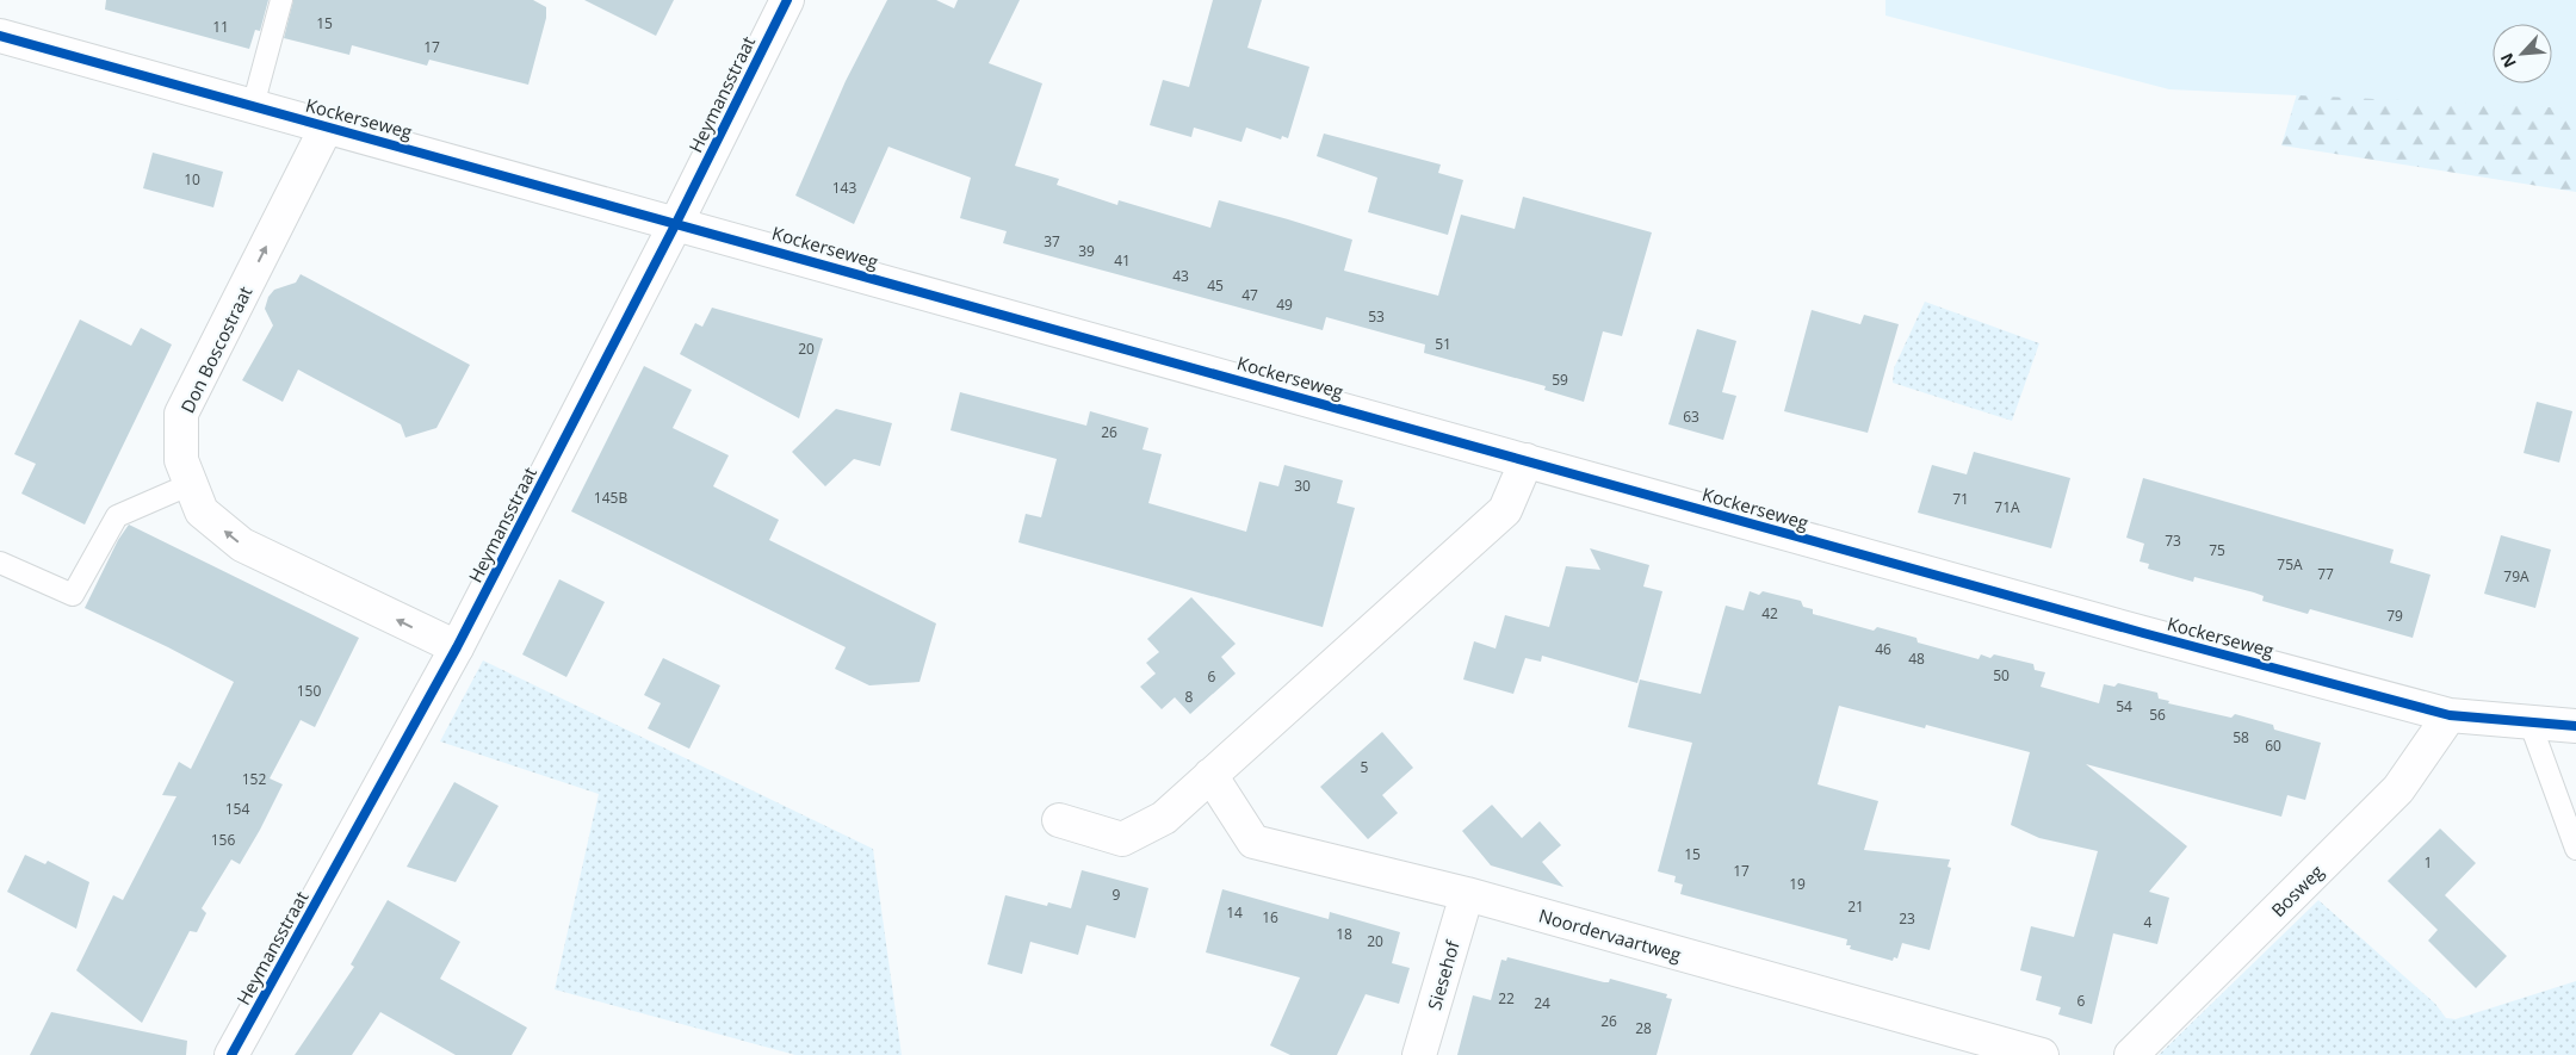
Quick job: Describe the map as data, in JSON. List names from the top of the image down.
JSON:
{
  "streets": {
    "street": [
      "Heymansstraat",
      "Kockerseweg",
      "Don Boscostraat",
      "Bosweg",
      "Noordervaartweg",
      "Siesehof"
    ]
  },
  "crossings": [
    ["Heymansstraat", "Kockerseweg"],
    ["Heymansstraat", "Don Boscostraat"],
    ["Kockerseweg", "Don Boscostraat"],
    ["Kockerseweg", "Bosweg"],
    ["Noordervaartweg", "Siesehof"]
  ],
  "house_numbers": [
    "15",
    "11",
    "17",
    "10",
    "143",
    "37",
    "39",
    "41",
    "43",
    "45",
    "47",
    "49",
    "53",
    "51",
    "20",
    "59",
    "63",
    "26",
    "30",
    "145B",
    "71",
    "71A",
    "73",
    "75",
    "75A",
    "77",
    "79A",
    "42",
    "79",
    "46",
    "48",
    "50",
    "6",
    "150",
    "8",
    "54",
    "56",
    "58",
    "60",
    "5",
    "152",
    "154",
    "156",
    "15",
    "1",
    "17",
    "19",
    "9",
    "21",
    "14",
    "16",
    "23",
    "4",
    "18",
    "20",
    "22",
    "6",
    "24",
    "26",
    "28"
  ],
  "north": "bottom left"
}
